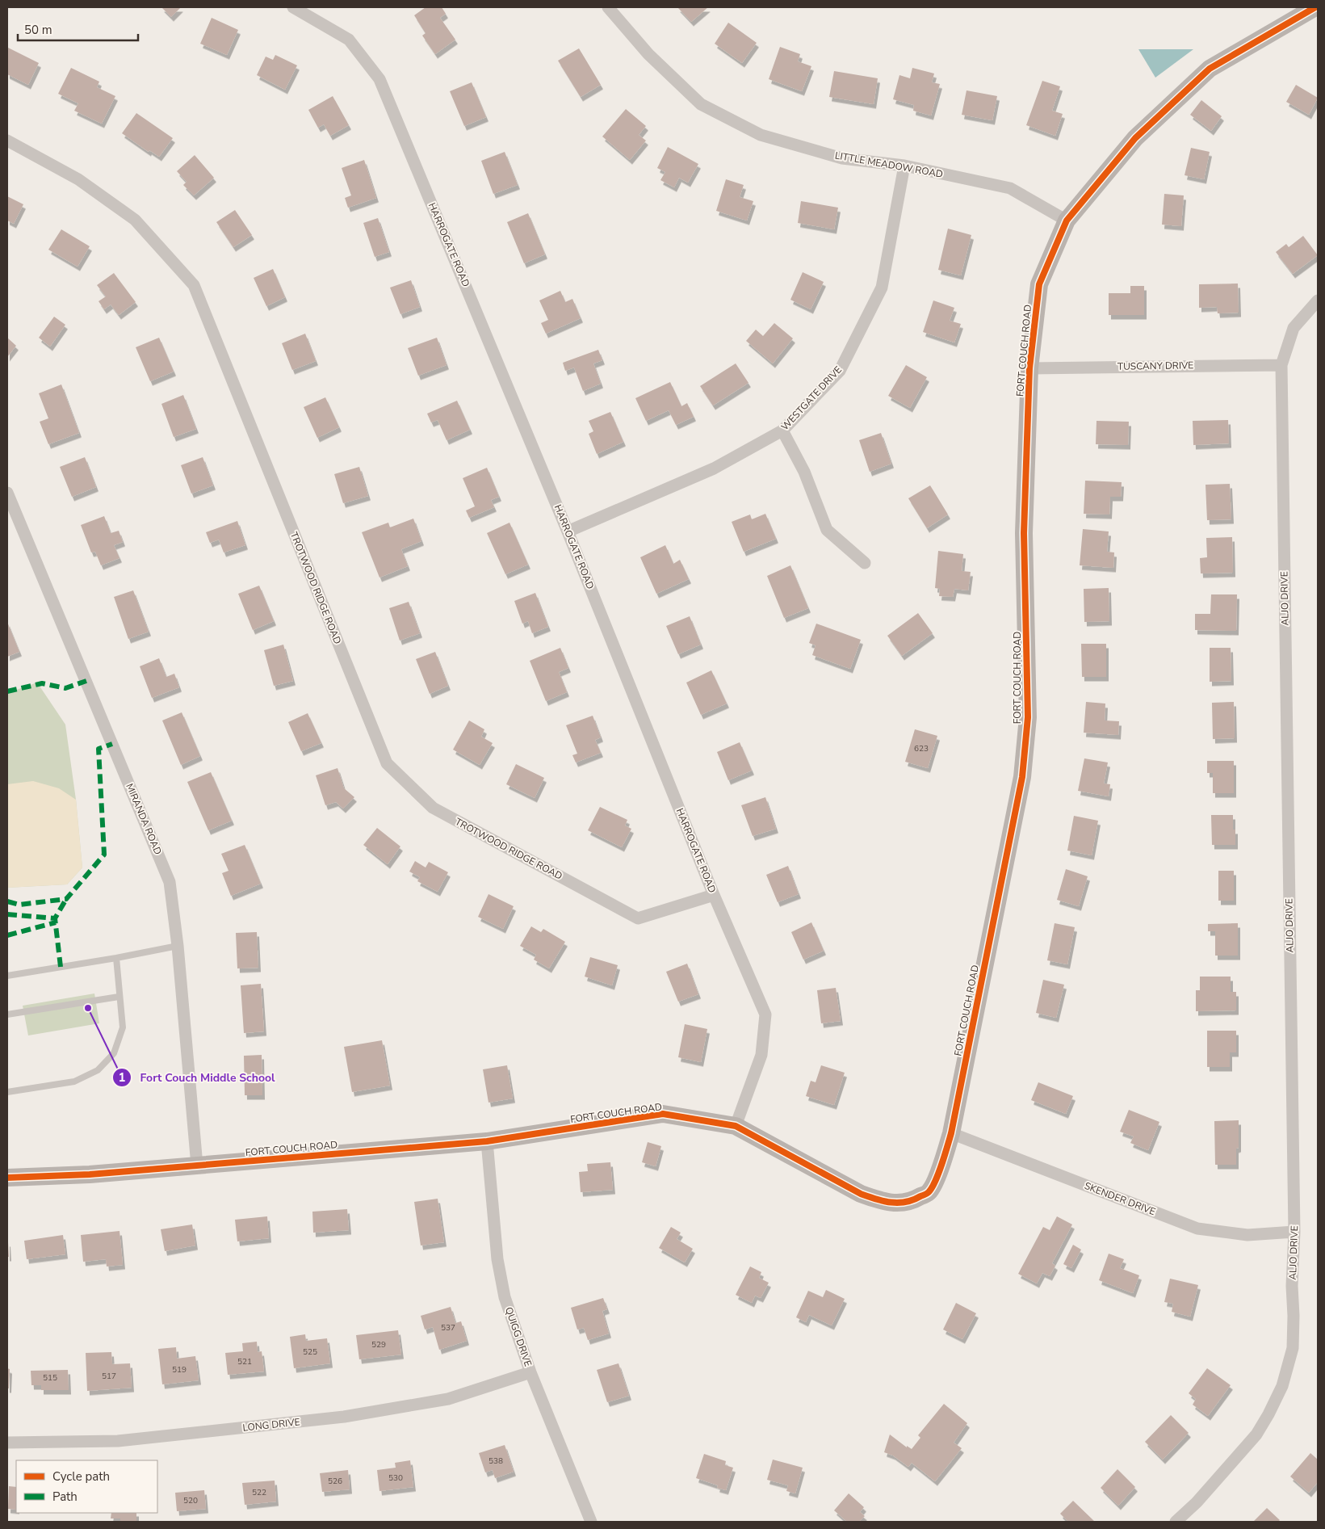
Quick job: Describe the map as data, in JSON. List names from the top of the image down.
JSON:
{
  "streets": {
    "street": [
      "LITTLE MEADOW ROAD",
      "HARROGATE ROAD",
      "FORT COUCH ROAD",
      "TUSCANY DRIVE",
      "WESTGATE DRIVE",
      "TROTWOOD RIDGE ROAD",
      "ALJO DRIVE",
      "MIRANDA ROAD",
      "SKENDER DRIVE",
      "QUIGG DRIVE",
      "LONG DRIVE"
    ]
  },
  "crossings": [
    ["LITTLE MEADOW ROAD", "FORT COUCH ROAD"],
    ["LITTLE MEADOW ROAD", "WESTGATE DRIVE"],
    ["HARROGATE ROAD", "FORT COUCH ROAD"],
    ["HARROGATE ROAD", "WESTGATE DRIVE"],
    ["HARROGATE ROAD", "TROTWOOD RIDGE ROAD"],
    ["FORT COUCH ROAD", "TUSCANY DRIVE"],
    ["FORT COUCH ROAD", "MIRANDA ROAD"],
    ["FORT COUCH ROAD", "SKENDER DRIVE"],
    ["FORT COUCH ROAD", "QUIGG DRIVE"],
    ["TUSCANY DRIVE", "ALJO DRIVE"],
    ["ALJO DRIVE", "SKENDER DRIVE"],
    ["QUIGG DRIVE", "LONG DRIVE"]
  ],
  "places": ["Fort Couch Middle School"],
  "house_numbers": [
    "623",
    "537",
    "529",
    "525",
    "521",
    "519",
    "517",
    "515",
    "538",
    "530",
    "526",
    "522",
    "520"
  ],
  "legend": ["Cycle path", "Path"],
  "scale_bar": "50 m"
}
